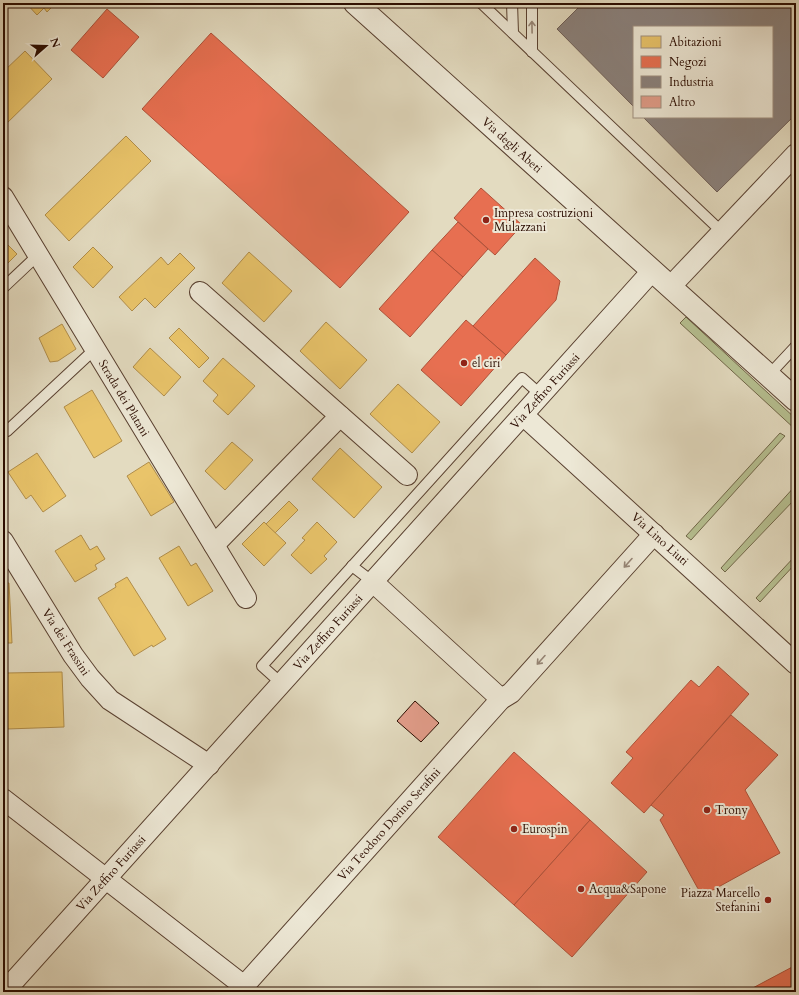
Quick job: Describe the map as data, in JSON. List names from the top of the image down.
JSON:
{
  "streets": {
    "street": [
      "Via degli Abeti",
      "Via Zeffiro Furiassi",
      "Strada dei Platani",
      "Via Lino Liuti",
      "Via dei Frassini",
      "Via Teodoro Dorino Serafini"
    ]
  },
  "crossings": [
    ["Via degli Abeti", "Via Zeffiro Furiassi"],
    ["Via Zeffiro Furiassi", "Via Lino Liuti"],
    ["Via Zeffiro Furiassi", "Via dei Frassini"],
    ["Via Zeffiro Furiassi", "Via Teodoro Dorino Serafini"],
    ["Via Lino Liuti", "Via Teodoro Dorino Serafini"]
  ],
  "places": [
    "Impresa costruzioni Mulazzani",
    "el ciri",
    "Trony",
    "Eurospin",
    "Acqua&Sapone",
    "Piazza Marcello Stefanini"
  ],
  "legend": [
    "Abitazioni",
    "Negozi",
    "Industria",
    "Altro"
  ],
  "north": "right"
}
